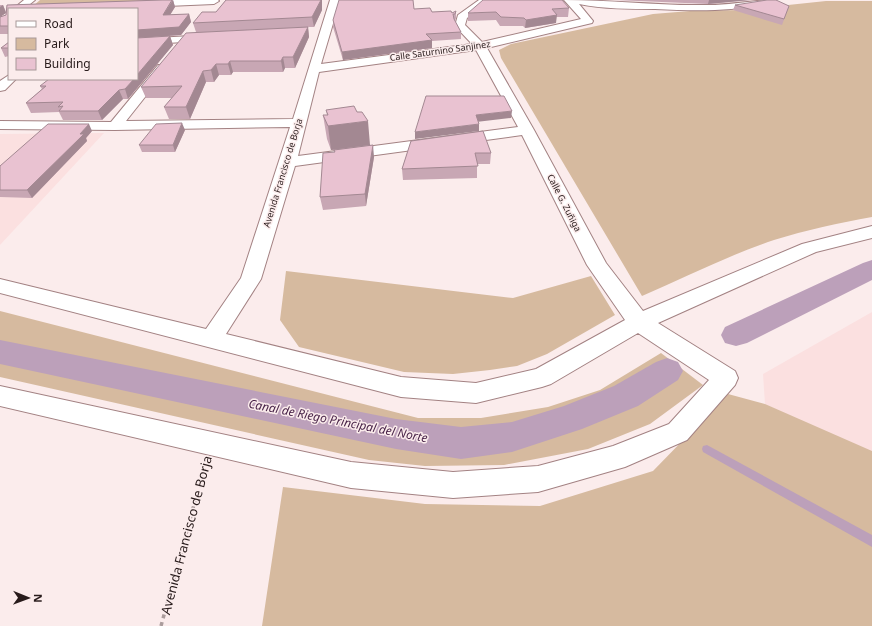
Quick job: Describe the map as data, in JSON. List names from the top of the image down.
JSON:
{
  "streets": {
    "street": ["Calle Saturnino Sanjinez", "Avenida Francisco de Borja", "Calle G. Zuñiga"]
  },
  "crossings": [
    ["Calle Saturnino Sanjinez", "Avenida Francisco de Borja"],
    ["Calle Saturnino Sanjinez", "Calle G. Zuñiga"],
    ["Avenida Francisco de Borja", "Calle G. Zuñiga"]
  ],
  "water": ["Canal de Riego Principal del Norte"],
  "legend": ["Road", "Park", "Building"],
  "north": "right"
}
